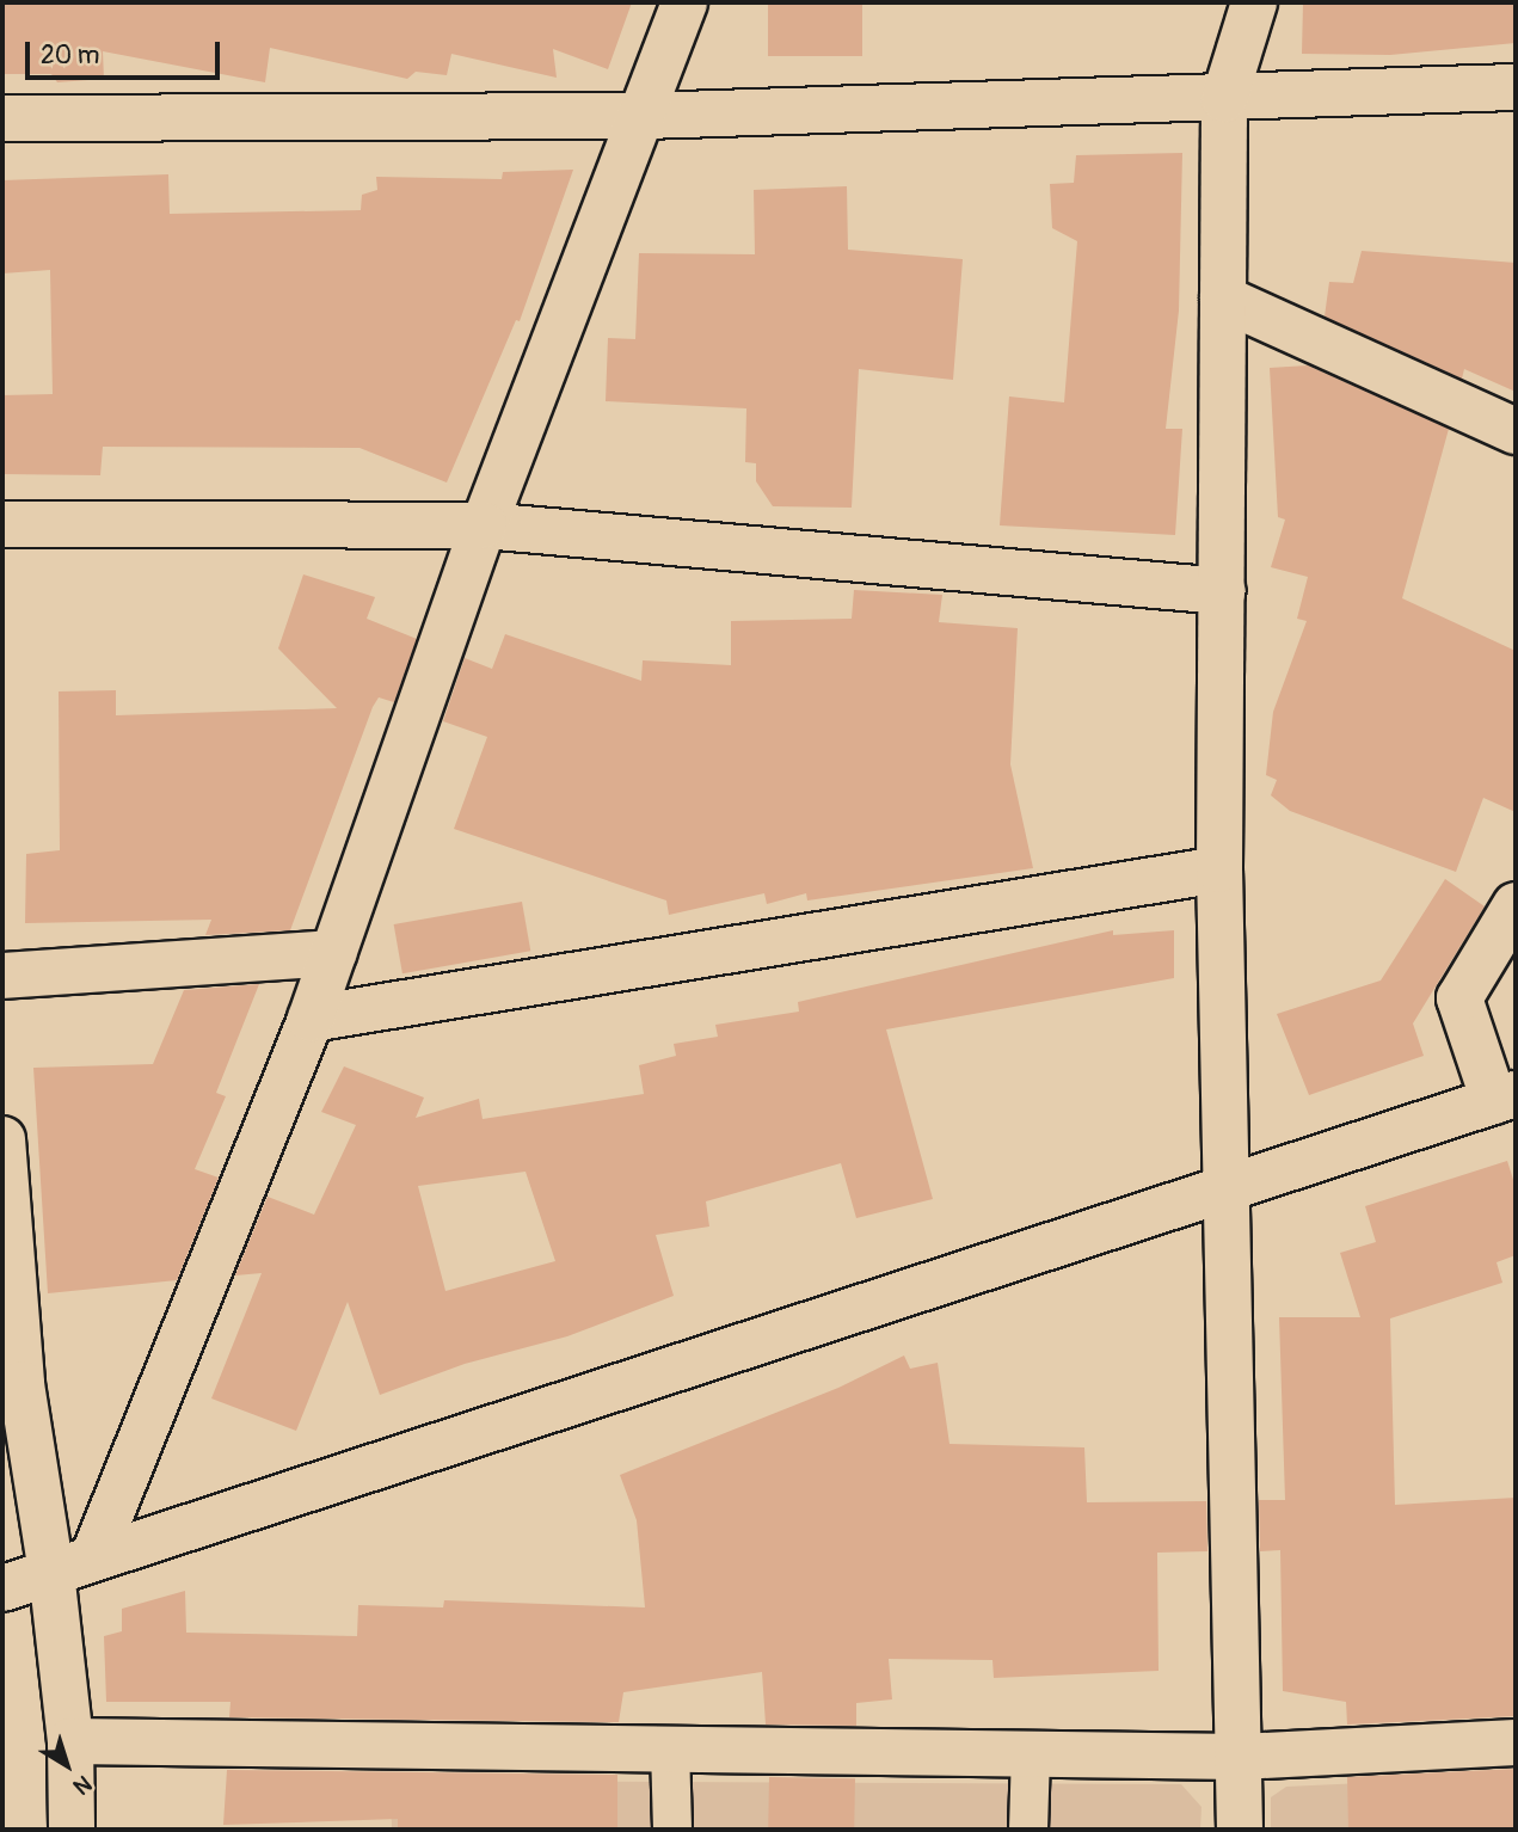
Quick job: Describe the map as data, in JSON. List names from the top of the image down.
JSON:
{
  "scale_bar": "20 m",
  "north": "bottom right"
}
